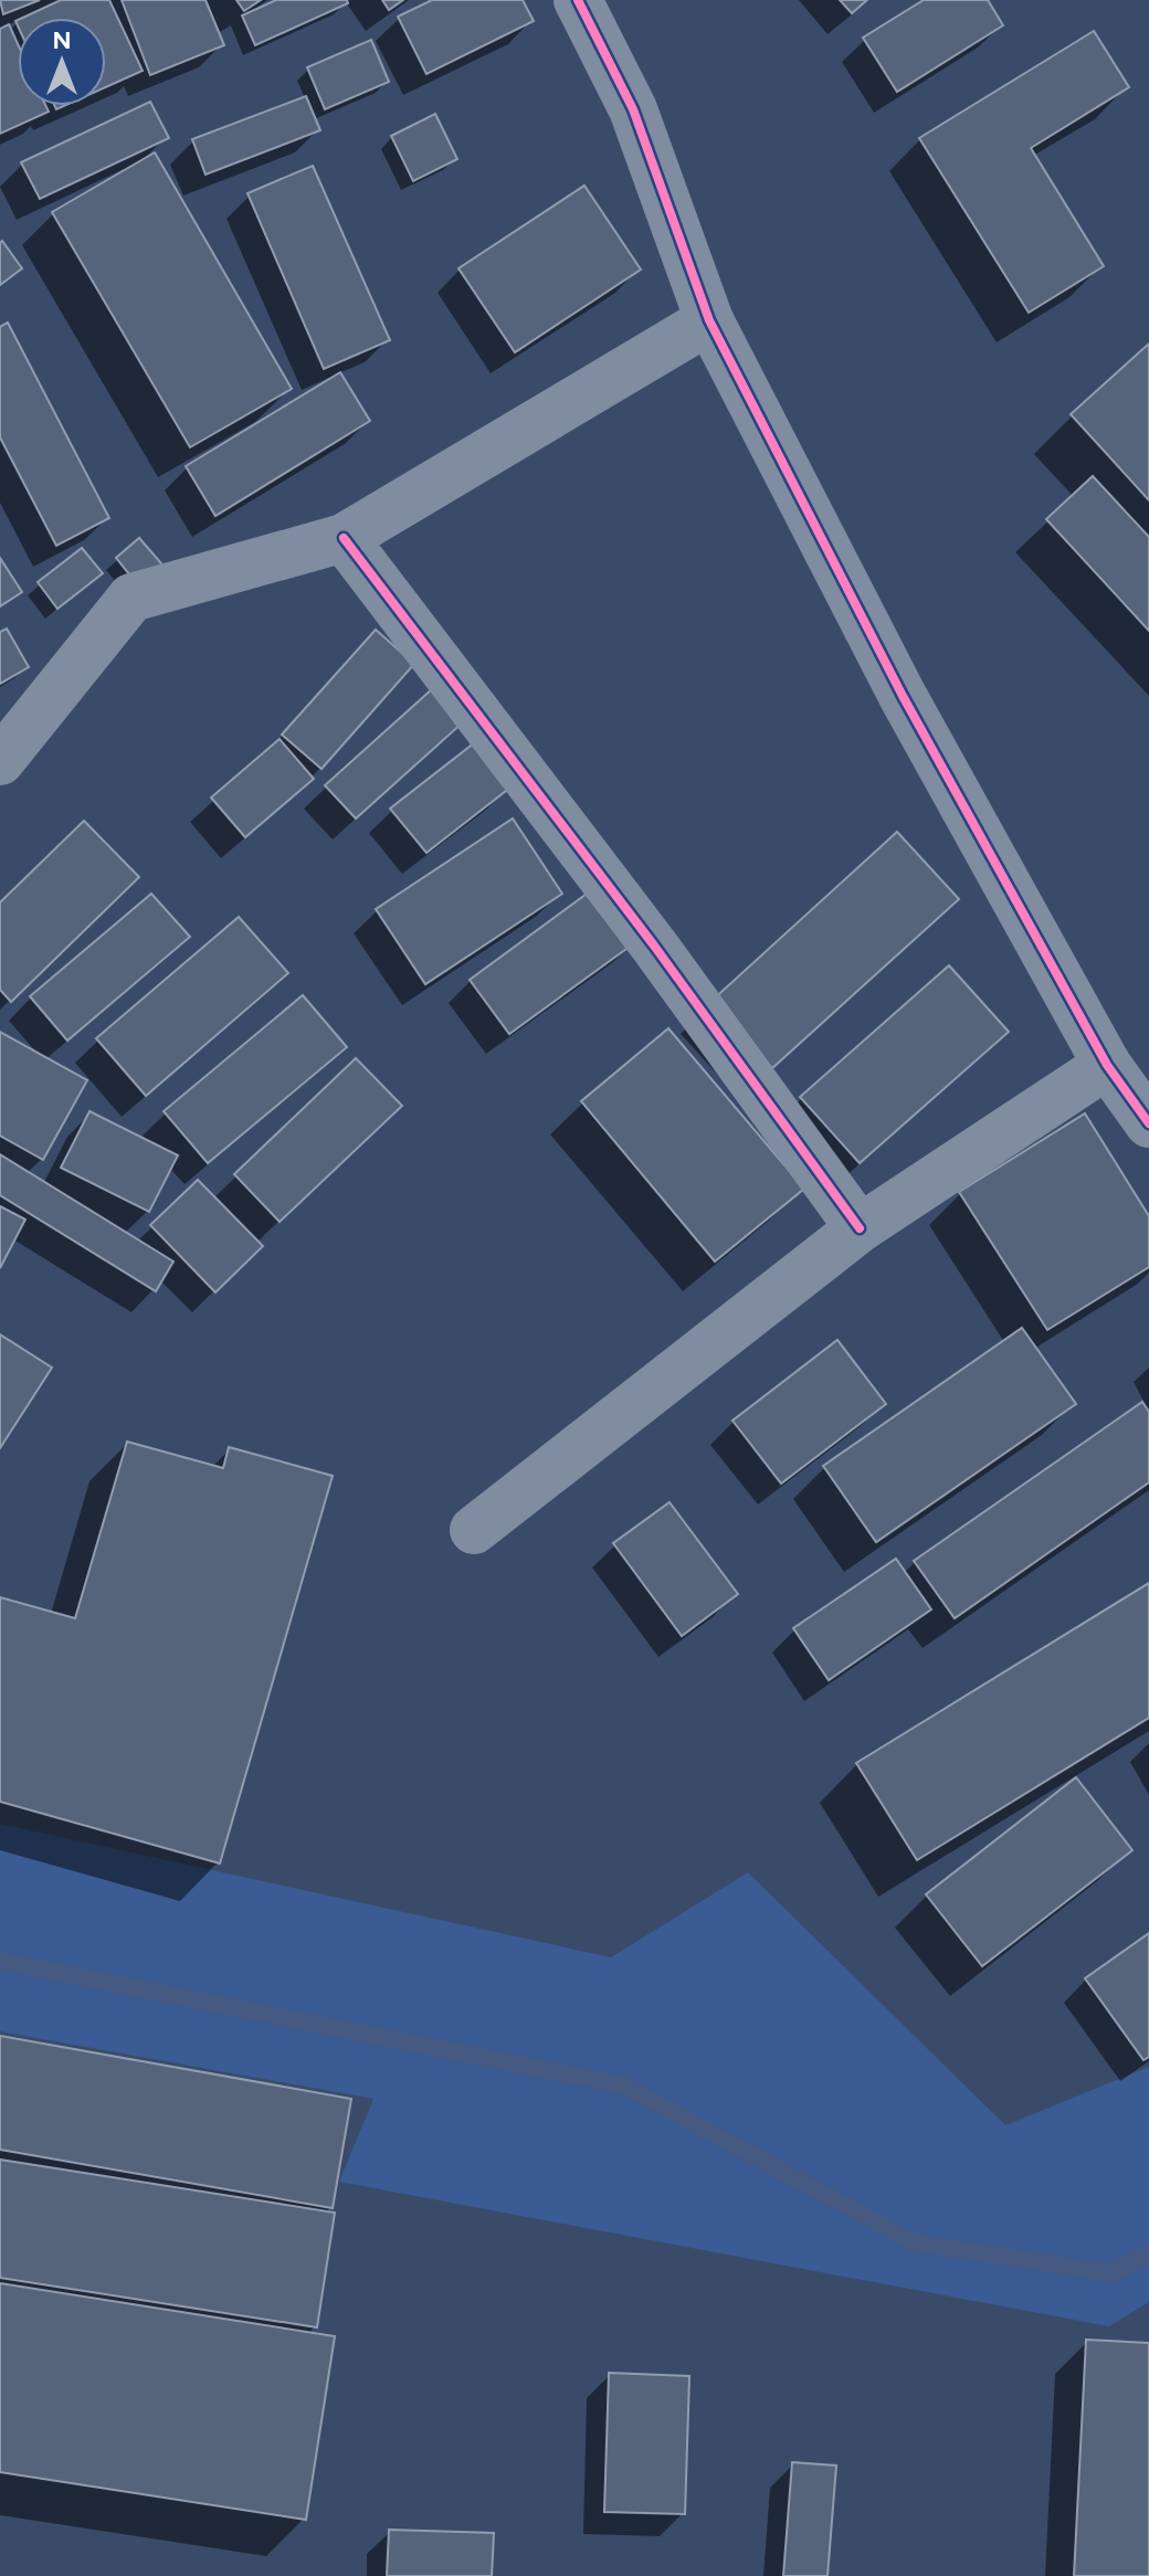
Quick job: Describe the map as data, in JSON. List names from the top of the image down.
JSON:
{
  "north": "top"
}
